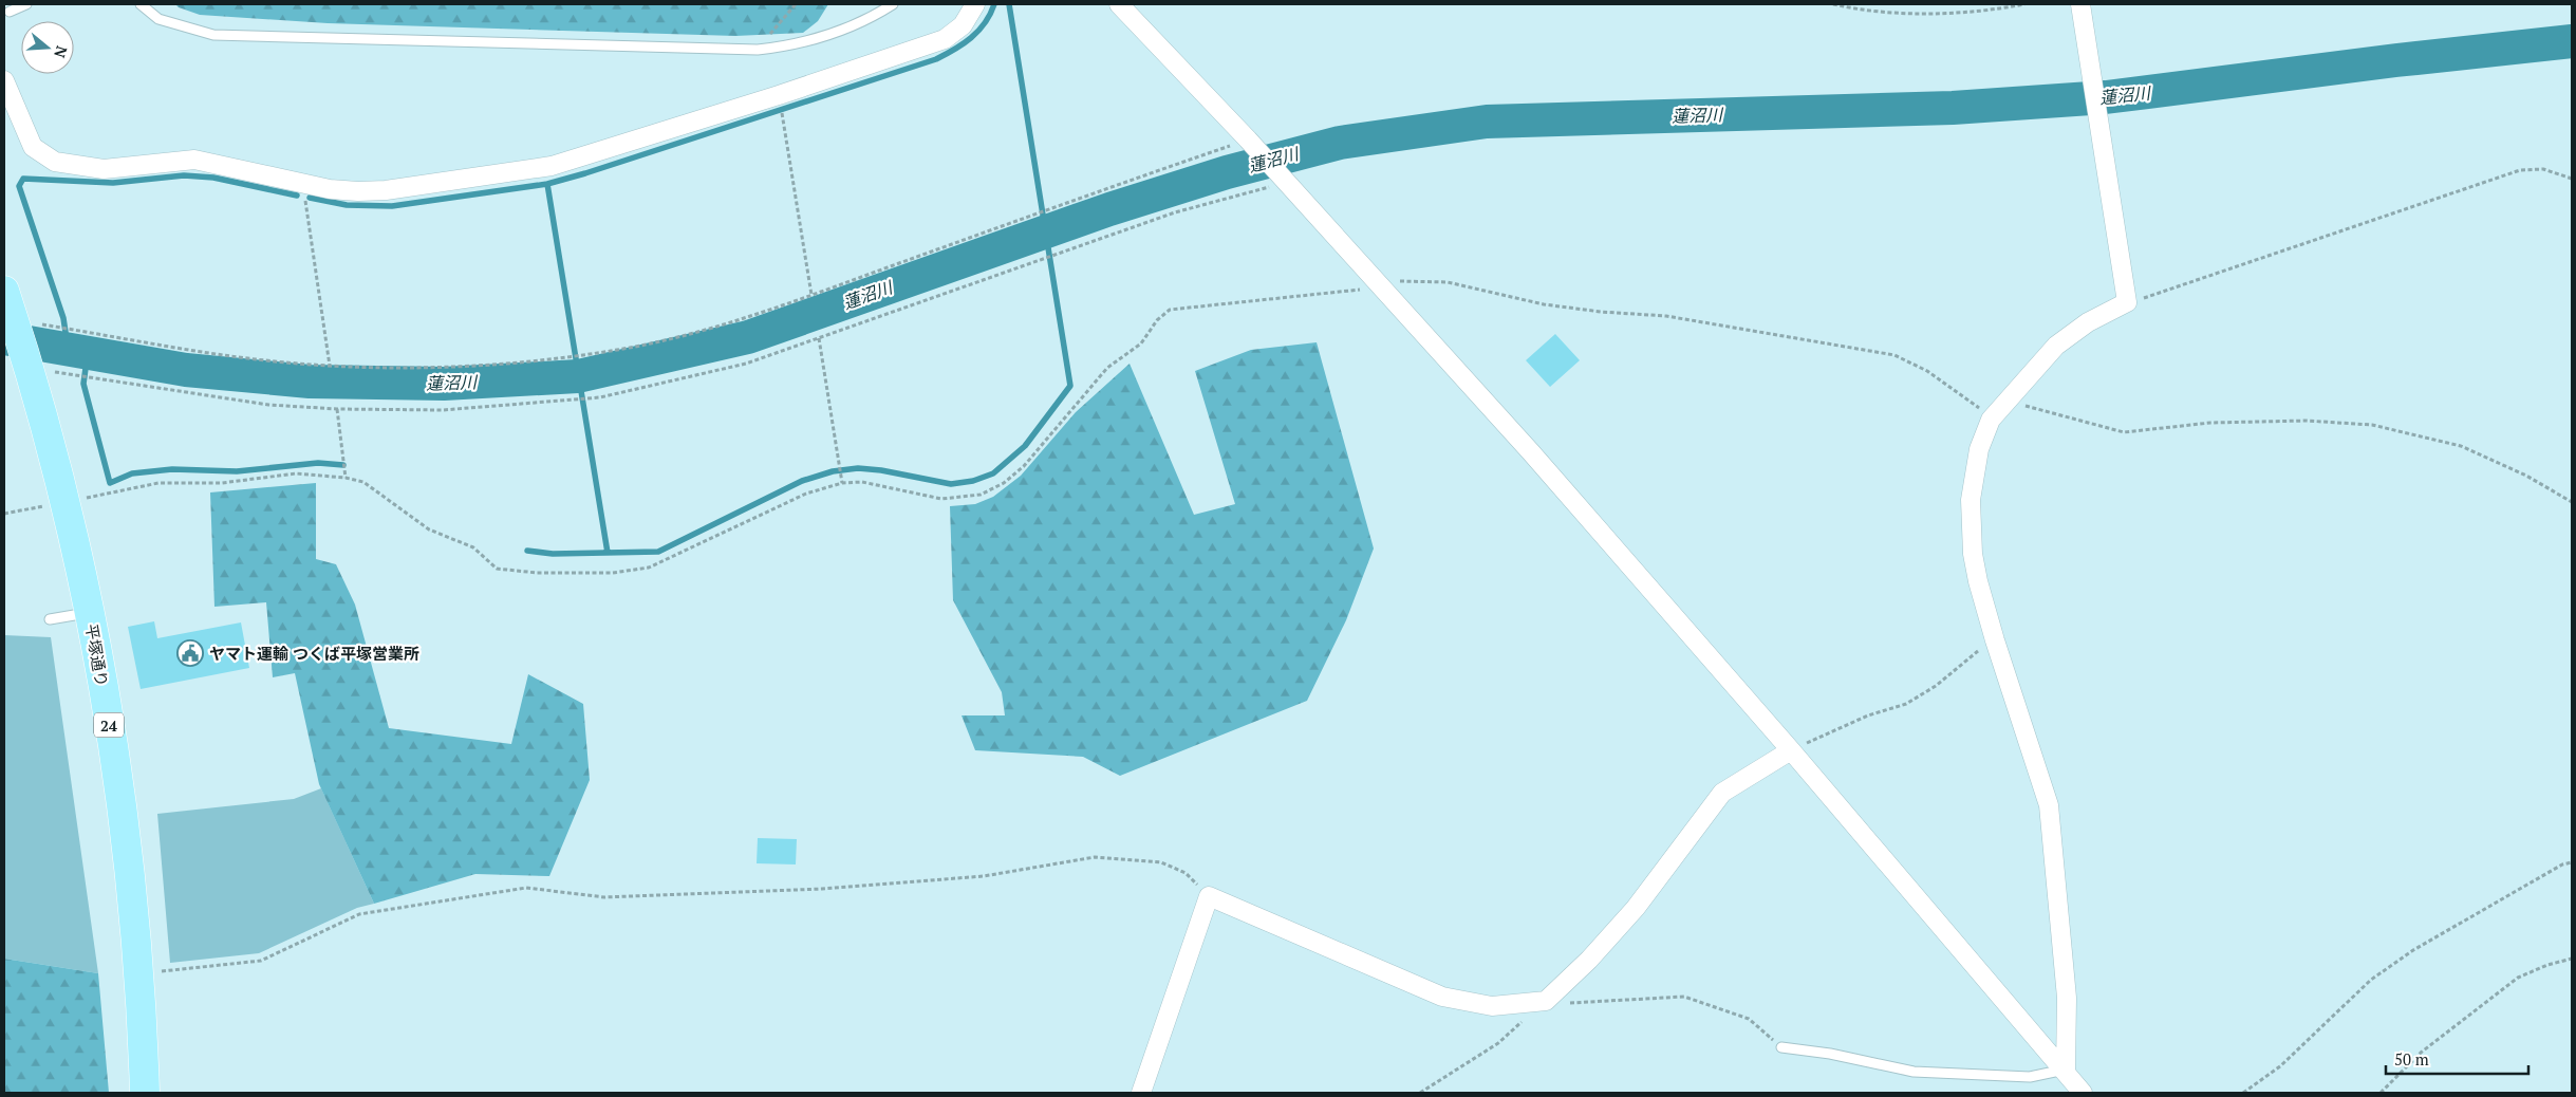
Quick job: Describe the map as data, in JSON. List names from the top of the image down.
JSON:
{
  "streets": {
    "main road": ["平塚通り", "24"]
  },
  "water": ["蓮沼川"],
  "places": {
    "public building": ["ヤマト運輸 つくば平塚営業所"]
  },
  "scale_bar": "50 m",
  "north": "right"
}
